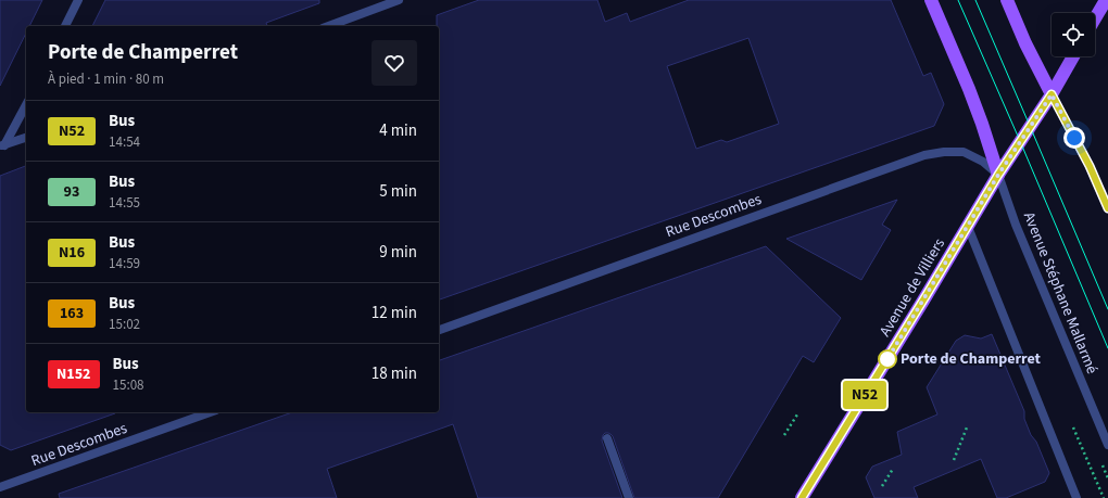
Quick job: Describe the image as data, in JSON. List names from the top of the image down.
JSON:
{
  "streets": {
    "main road": ["Avenue de Villiers"],
    "street": ["Rue Descombes", "Avenue Stéphane Mallarmé"]
  },
  "crossings": [
    ["Rue Descombes", "Avenue de Villiers"],
    ["Rue Descombes", "Avenue Stéphane Mallarmé"],
    ["Avenue de Villiers", "Avenue Stéphane Mallarmé"]
  ],
  "places": ["Porte de Champerret"],
  "lines": ["bus line N52"],
  "page": {
    "on_map": "N52",
    "heading": ["Porte de Champerret", "À pied · 1 min · 80 m"],
    "list": [
      {
        "mark": "N52",
        "name": "Bus",
        "note": "14:54",
        "value": "4 min"
      },
      {
        "mark": "93",
        "name": "Bus",
        "note": "14:55",
        "value": "5 min"
      },
      {
        "mark": "N16",
        "name": "Bus",
        "note": "14:59",
        "value": "9 min"
      },
      {
        "mark": "163",
        "name": "Bus",
        "note": "15:02",
        "value": "12 min"
      },
      {
        "mark": "N152",
        "name": "Bus",
        "note": "15:08",
        "value": "18 min"
      }
    ]
  }
}
